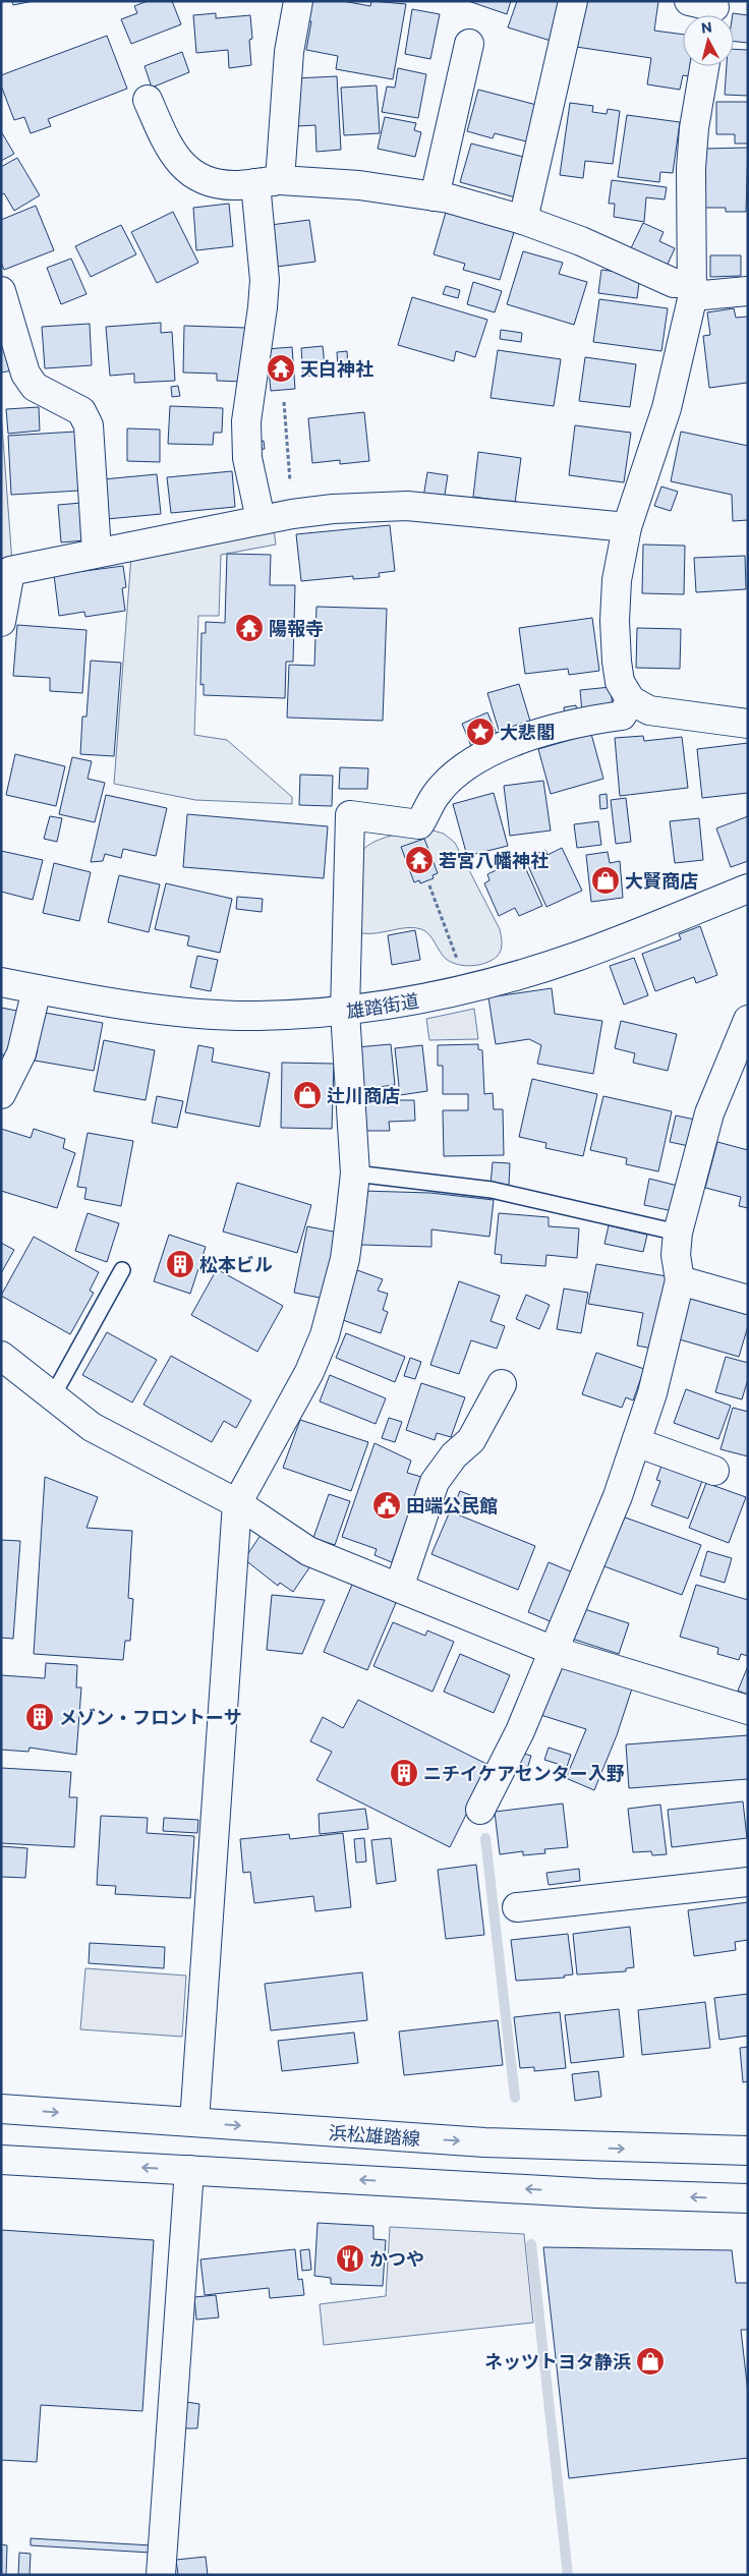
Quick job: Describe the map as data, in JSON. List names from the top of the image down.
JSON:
{
  "streets": {
    "street": ["雄踏街道", "浜松雄踏線"]
  },
  "places": {
    "temple": ["天白神社", "陽報寺", "若宮八幡神社"],
    "place": ["大悲閣"],
    "shop": ["大賢商店", "辻川商店", "ネッツトヨタ静浜"],
    "building": ["松本ビル", "メゾン・フロントーサ", "ニチイケアセンター入野"],
    "public building": ["田端公民館"],
    "restaurant": ["かつや"]
  },
  "north": "top"
}
